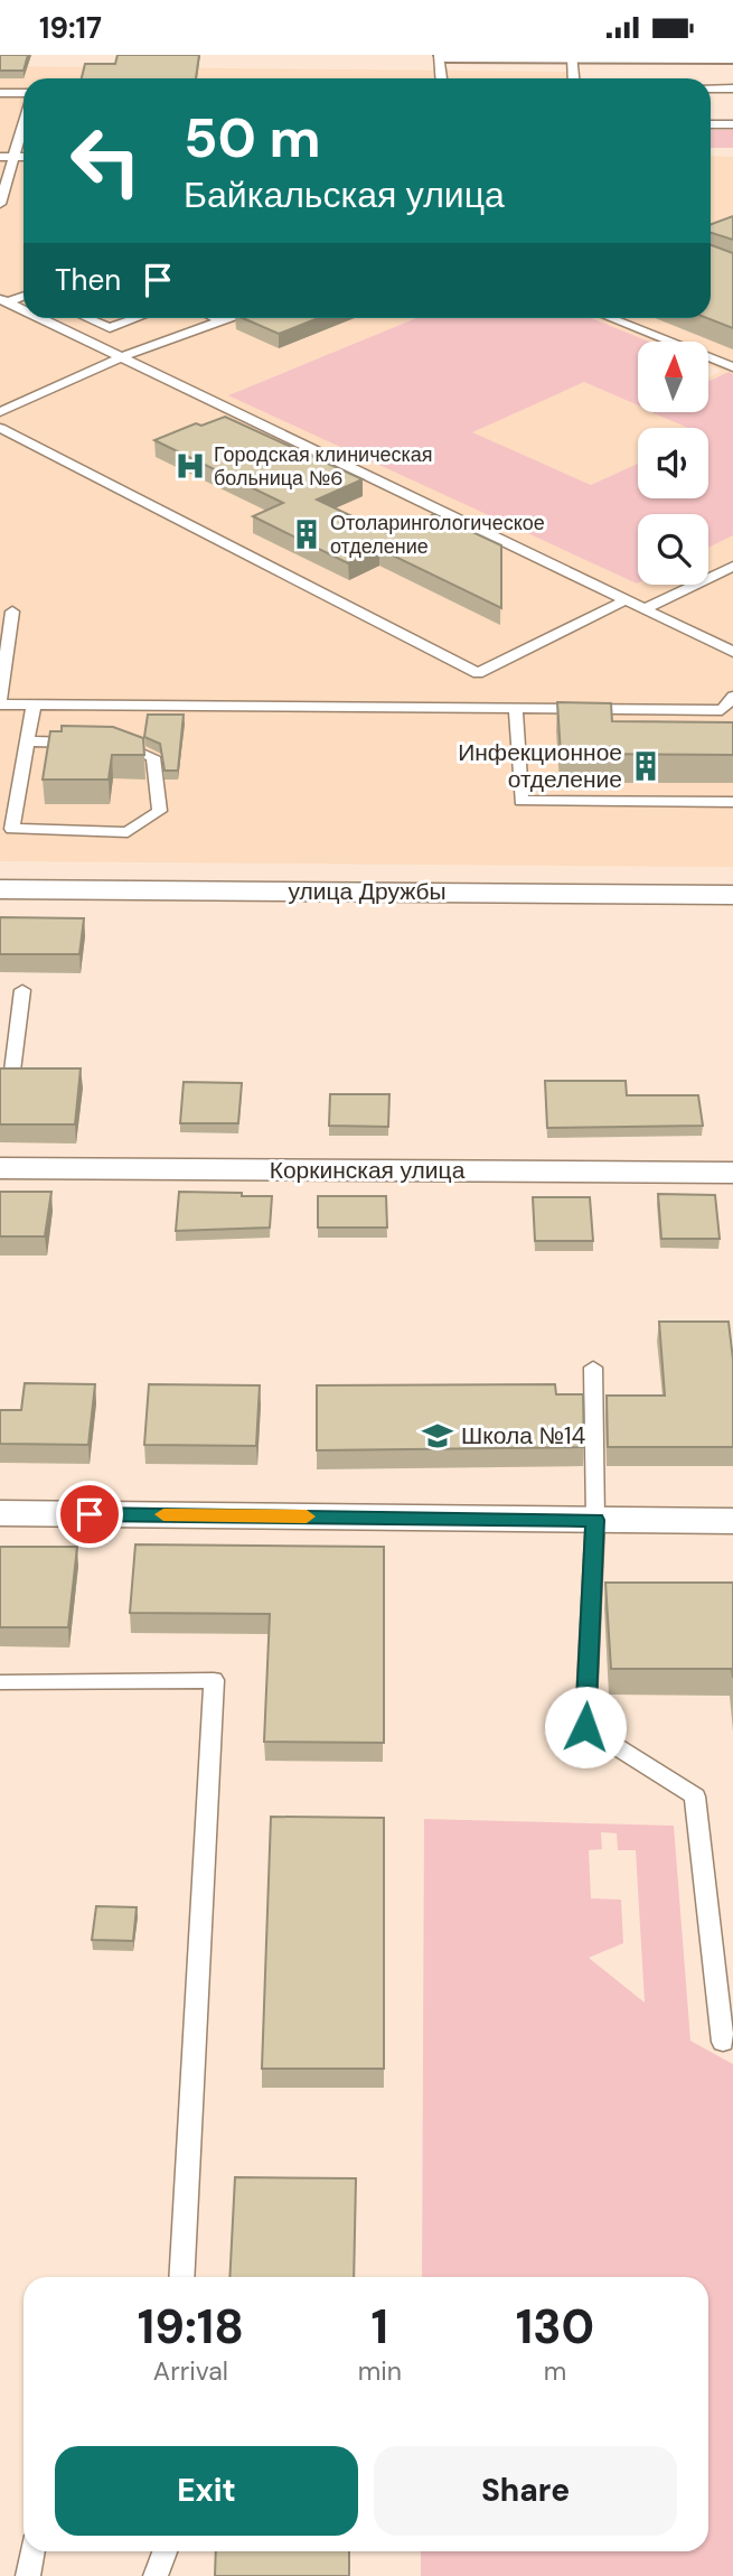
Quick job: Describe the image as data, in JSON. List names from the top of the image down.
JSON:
{
  "streets": {
    "street": ["улица Дружбы", "Коркинская улица"]
  },
  "places": {
    "hospital": ["Городская клиническая больница №6"],
    "building": ["Отоларингологическое отделение", "Инфекционное отделение"],
    "school or university": ["Школа №14"]
  },
  "north": "top",
  "page": {
    "status": "19:17",
    "turn": ["50 m", "Байкальская улица"],
    "then": "Then",
    "eta": [
      "19:18",
      "Arrival",
      "1",
      "min",
      "130",
      "m"
    ],
    "buttons": ["Exit", "Share"]
  }
}
